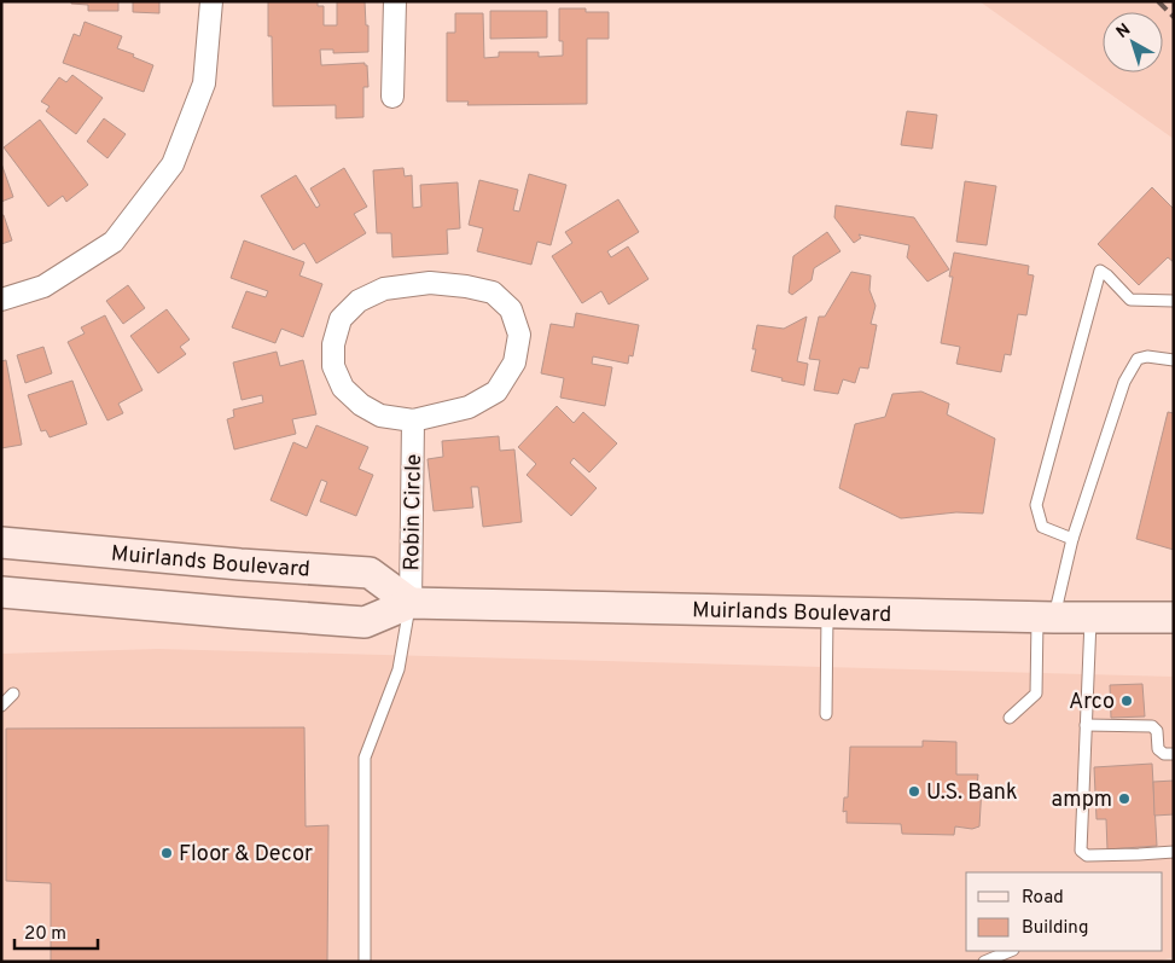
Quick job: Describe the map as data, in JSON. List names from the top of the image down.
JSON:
{
  "streets": {
    "main road": ["Muirlands Boulevard"],
    "street": ["Robin Circle"]
  },
  "crossings": [
    ["Robin Circle", "Muirlands Boulevard"]
  ],
  "places": [
    "Arco",
    "U.S. Bank",
    "ampm",
    "Floor & Decor"
  ],
  "legend": ["Road", "Building"],
  "scale_bar": "20 m",
  "north": "top left"
}
